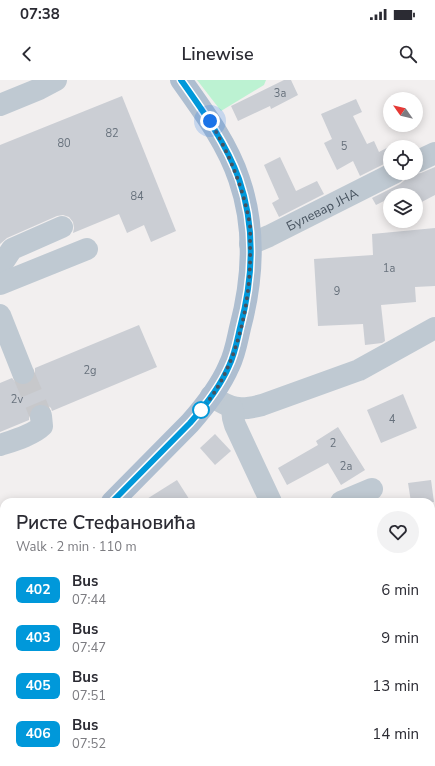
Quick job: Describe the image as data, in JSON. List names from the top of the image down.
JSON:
{
  "streets": {
    "street": ["Булевар ЈНА"]
  },
  "lines": ["bus line 402"],
  "house_numbers": [
    "3a",
    "82",
    "80",
    "5",
    "84",
    "1a",
    "9",
    "2g",
    "2v",
    "4",
    "2",
    "2a"
  ],
  "north": "top left",
  "page": {
    "status": "07:38",
    "header": "Linewise",
    "heading": ["Ристе Стефановића", "Walk · 2 min · 110 m"],
    "list": [
      {
        "mark": "402",
        "name": "Bus",
        "note": "07:44",
        "value": "6 min"
      },
      {
        "mark": "403",
        "name": "Bus",
        "note": "07:47",
        "value": "9 min"
      },
      {
        "mark": "405",
        "name": "Bus",
        "note": "07:51",
        "value": "13 min"
      },
      {
        "mark": "406",
        "name": "Bus",
        "note": "07:52",
        "value": "14 min"
      }
    ]
  }
}
